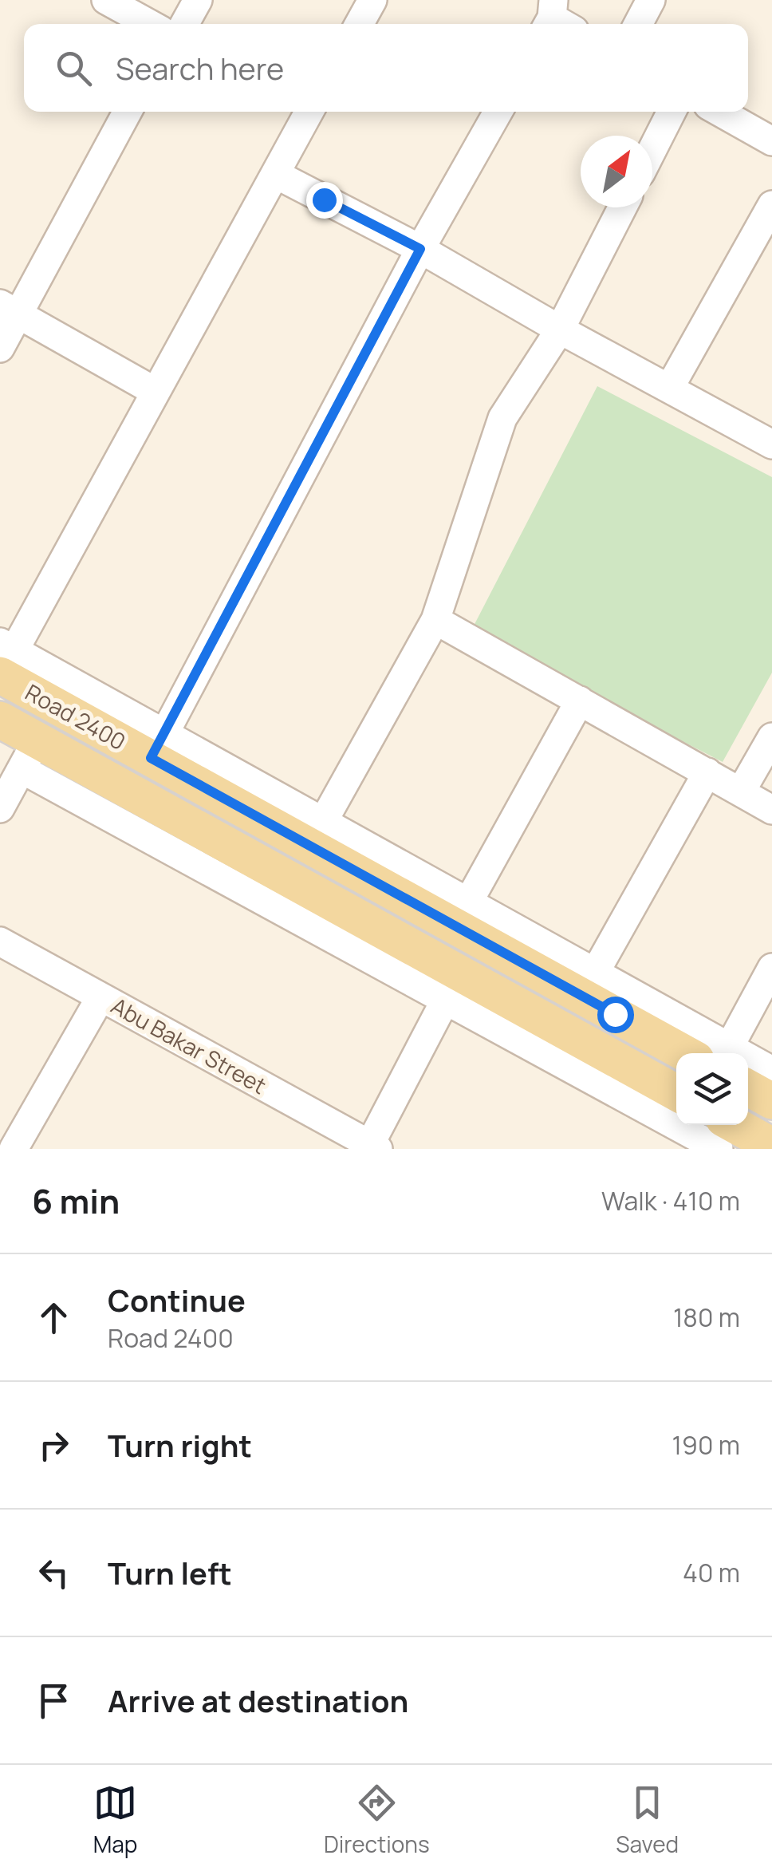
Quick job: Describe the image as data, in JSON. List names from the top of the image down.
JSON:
{
  "streets": {
    "main road": ["Road 2400"],
    "street": ["Abu Bakar Street"]
  },
  "north": "top right",
  "page": {
    "search": "Search here",
    "heading": ["6 min", "Walk · 410 m"],
    "list": [
      ["Continue", "Road 2400", "180 m"],
      ["Turn right", "190 m"],
      ["Turn left", "40 m"],
      "Arrive at destination"
    ],
    "nav": ["Map", "Directions", "Saved"]
  }
}
